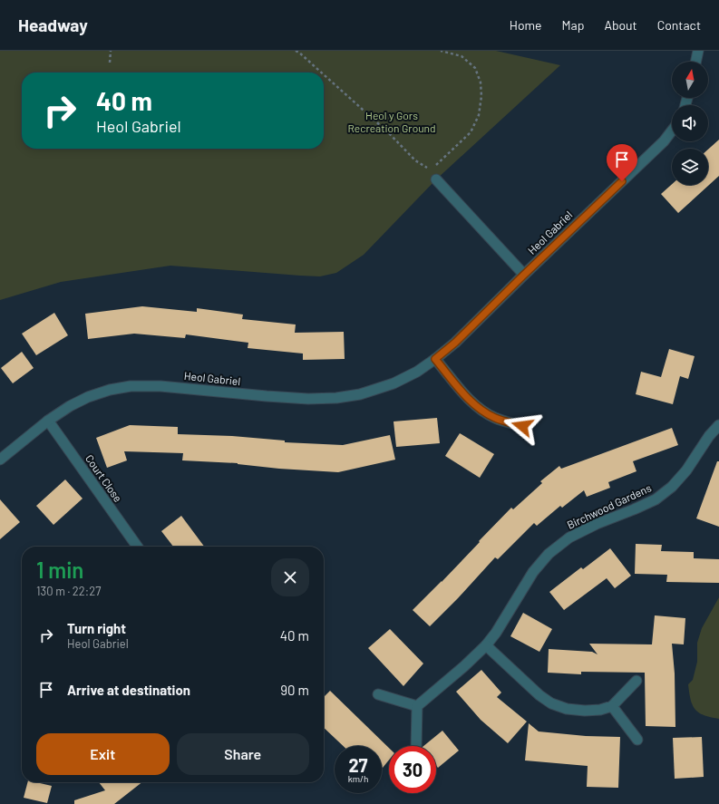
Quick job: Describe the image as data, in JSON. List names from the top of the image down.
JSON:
{
  "streets": {
    "street": ["Heol Gabriel", "Court Close", "Birchwood Gardens"]
  },
  "crossings": [
    ["Heol Gabriel", "Court Close"]
  ],
  "parks": ["Heol y Gors Recreation Ground"],
  "north": "top",
  "page": {
    "header": "Headway",
    "nav": [
      "Home",
      "Map",
      "About",
      "Contact"
    ],
    "turn": ["40 m", "Heol Gabriel"],
    "heading": ["1 min", "130 m · 22:27"],
    "list": [
      {
        "name": "Turn right",
        "note": "Heol Gabriel",
        "value": "40 m"
      },
      {
        "name": "Arrive at destination",
        "value": "90 m"
      }
    ],
    "buttons": ["Exit", "Share"],
    "speed": "27 km/h",
    "limit": "30"
  }
}
